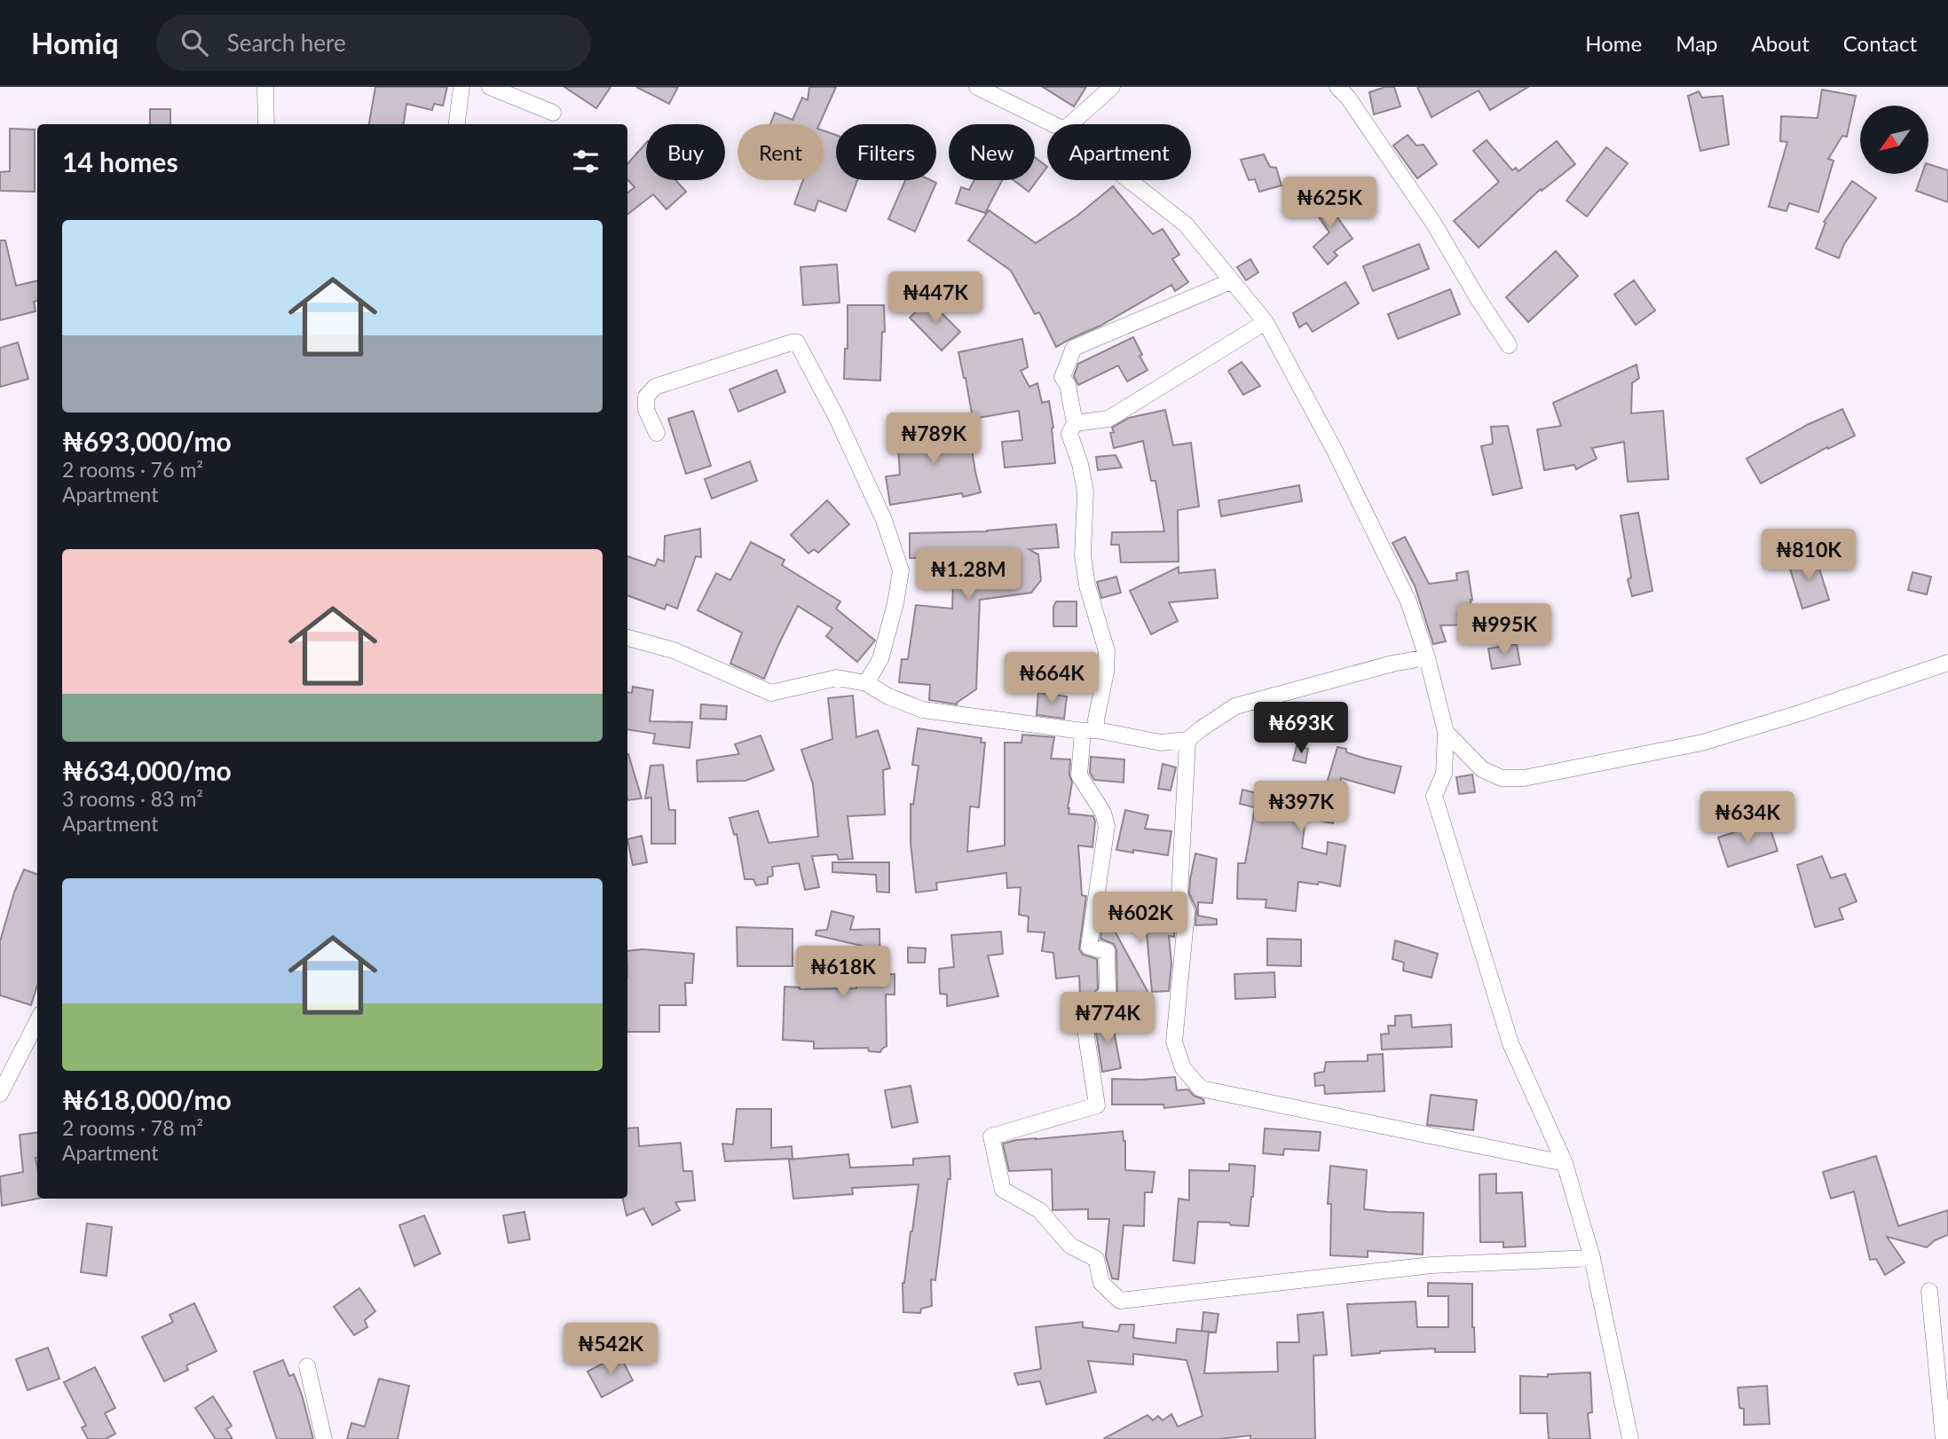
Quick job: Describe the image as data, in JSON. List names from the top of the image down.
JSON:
{
  "north": "bottom left",
  "page": {
    "header": "Homiq",
    "search": "Search here",
    "nav": [
      "Home",
      "Map",
      "About",
      "Contact"
    ],
    "chip": [
      "Buy",
      "Rent",
      "Filters",
      "New",
      "Apartment"
    ],
    "heading": "14 homes",
    "price": [
      "₦625K",
      "₦447K",
      "₦789K",
      "₦810K",
      "₦1.28M",
      "₦995K",
      "₦664K",
      "₦693K",
      "₦397K",
      "₦634K",
      "₦602K",
      "₦618K",
      "₦774K",
      "₦542K"
    ],
    "list": [
      {
        "name": "₦693,000/mo",
        "note": "2 rooms · 76 m² · Apartment"
      },
      {
        "name": "₦634,000/mo",
        "note": "3 rooms · 83 m² · Apartment"
      },
      {
        "name": "₦618,000/mo",
        "note": "2 rooms · 78 m² · Apartment"
      }
    ]
  }
}
